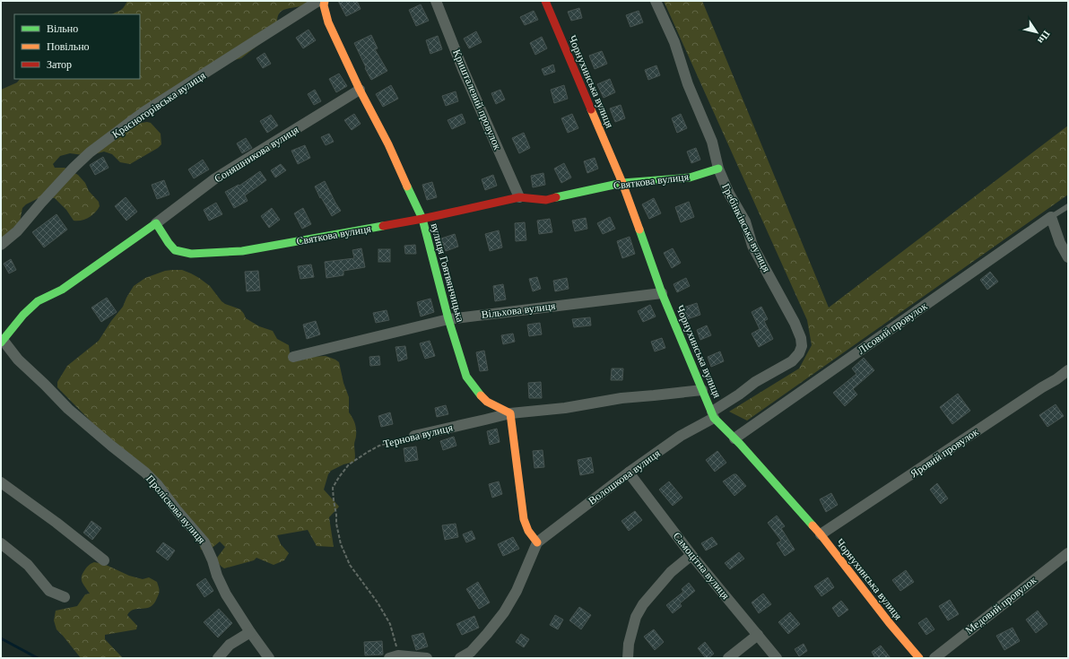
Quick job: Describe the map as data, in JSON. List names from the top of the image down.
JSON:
{
  "streets": {
    "street": [
      "Чорнухинська вулиця",
      "Кришталевий провулок",
      "Красногорівська вулиця",
      "Соняшникова вулиця",
      "Святкова вулиця",
      "Гребінківська вулиця",
      "вулиця Говтвянчицька",
      "Вільхова вулиця",
      "Лісовий провулок",
      "Тернова вулиця",
      "Яровий провулок",
      "Волошкова вулиця",
      "Проліскова вулиця",
      "Самоцітна вулиця",
      "Медовий провулок"
    ]
  },
  "crossings": [
    ["Чорнухинська вулиця", "Святкова вулиця"],
    ["Чорнухинська вулиця", "Гребінківська вулиця"],
    ["Чорнухинська вулиця", "Вільхова вулиця"],
    ["Чорнухинська вулиця", "Лісовий провулок"],
    ["Чорнухинська вулиця", "Тернова вулиця"],
    ["Чорнухинська вулиця", "Яровий провулок"],
    ["Чорнухинська вулиця", "Волошкова вулиця"],
    ["Кришталевий провулок", "Святкова вулиця"],
    ["Соняшникова вулиця", "Святкова вулиця"],
    ["Соняшникова вулиця", "вулиця Говтвянчицька"],
    ["Святкова вулиця", "Гребінківська вулиця"],
    ["Святкова вулиця", "вулиця Говтвянчицька"],
    ["Гребінківська вулиця", "Волошкова вулиця"],
    ["вулиця Говтвянчицька", "Вільхова вулиця"],
    ["вулиця Говтвянчицька", "Тернова вулиця"],
    ["Волошкова вулиця", "Самоцітна вулиця"]
  ],
  "legend": ["Вільно", "Повільно", "Затор"],
  "north": "bottom right"
}
